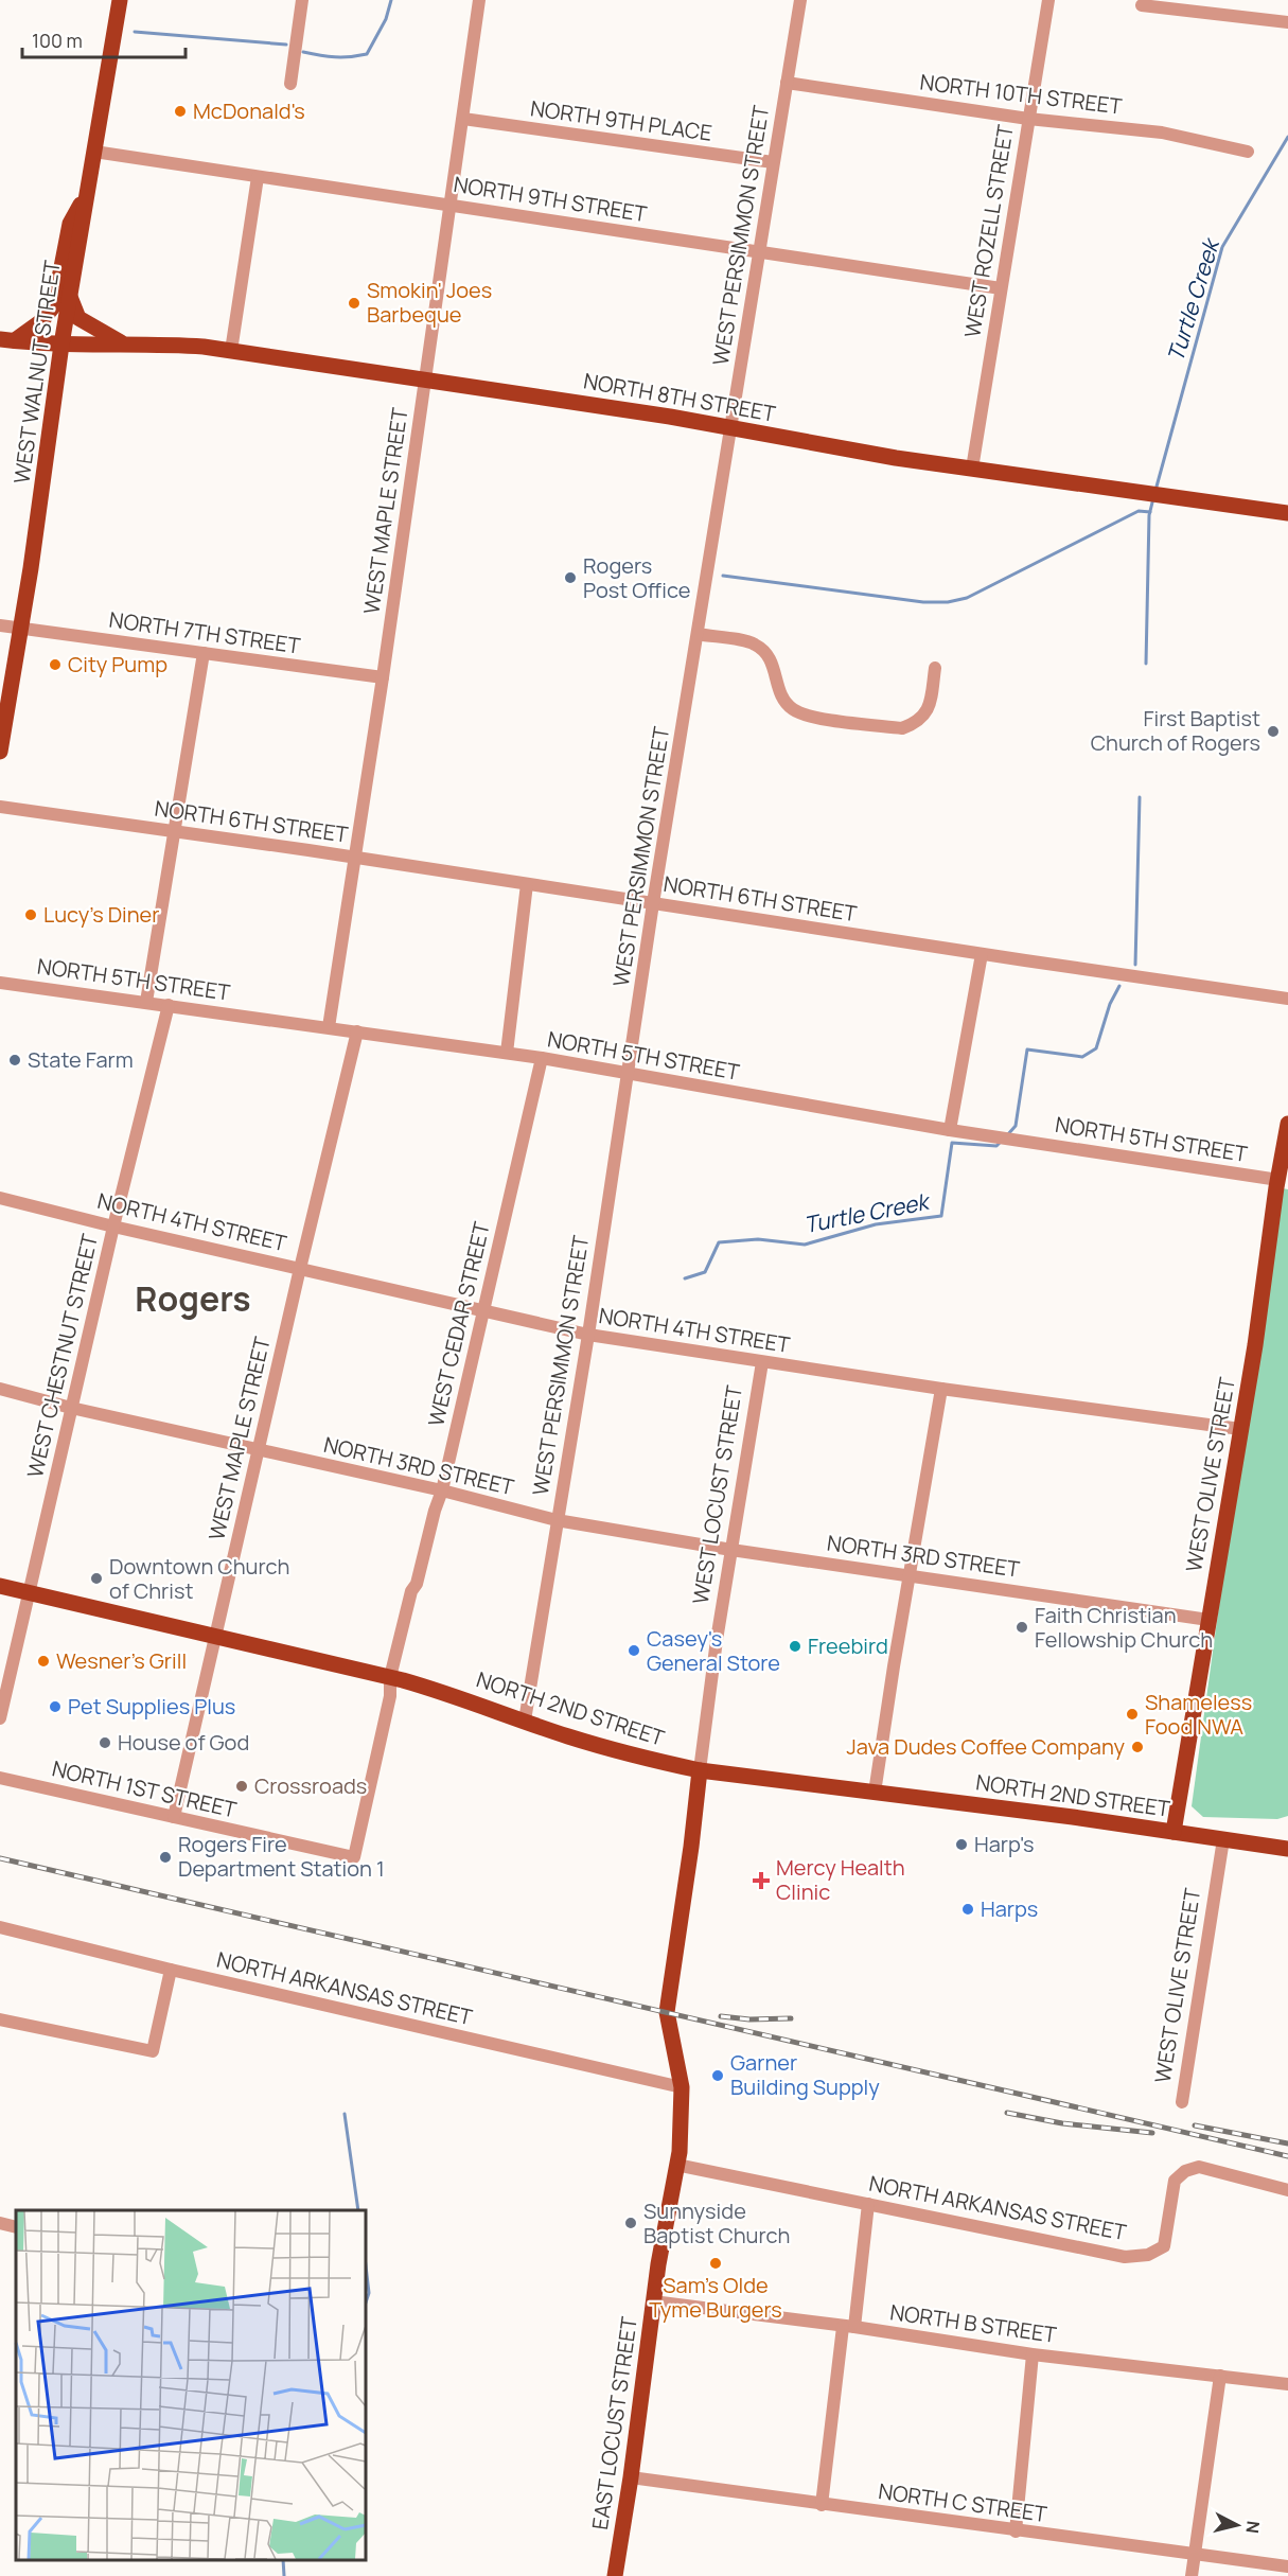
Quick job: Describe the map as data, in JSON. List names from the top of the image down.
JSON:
{
  "streets": {
    "main road": [
      "WEST WALNUT STREET",
      "NORTH 8TH STREET",
      "WEST OLIVE STREET",
      "WEST LOCUST STREET",
      "NORTH 2ND STREET",
      "EAST LOCUST STREET"
    ],
    "street": [
      "NORTH 10TH STREET",
      "NORTH 9TH PLACE",
      "NORTH 9TH STREET",
      "WEST ROZELL STREET",
      "WEST PERSIMMON STREET",
      "WEST MAPLE STREET",
      "NORTH 7TH STREET",
      "NORTH 6TH STREET",
      "NORTH 5TH STREET",
      "NORTH 4TH STREET",
      "WEST CEDAR STREET",
      "WEST CHESTNUT STREET",
      "NORTH 3RD STREET",
      "NORTH 1ST STREET",
      "NORTH ARKANSAS STREET",
      "NORTH B STREET",
      "NORTH C STREET"
    ]
  },
  "crossings": [
    ["NORTH 10TH STREET", "WEST ROZELL STREET"],
    ["NORTH 10TH STREET", "WEST PERSIMMON STREET"],
    ["NORTH 9TH PLACE", "WEST PERSIMMON STREET"],
    ["NORTH 9TH PLACE", "WEST MAPLE STREET"],
    ["NORTH 9TH STREET", "WEST ROZELL STREET"],
    ["NORTH 9TH STREET", "WEST PERSIMMON STREET"],
    ["NORTH 9TH STREET", "WEST WALNUT STREET"],
    ["NORTH 9TH STREET", "WEST MAPLE STREET"],
    ["WEST ROZELL STREET", "NORTH 8TH STREET"],
    ["WEST PERSIMMON STREET", "NORTH 8TH STREET"],
    ["WEST PERSIMMON STREET", "NORTH 6TH STREET"],
    ["WEST PERSIMMON STREET", "NORTH 5TH STREET"],
    ["WEST PERSIMMON STREET", "NORTH 4TH STREET"],
    ["WEST PERSIMMON STREET", "NORTH 3RD STREET"],
    ["WEST PERSIMMON STREET", "NORTH 2ND STREET"],
    ["WEST WALNUT STREET", "NORTH 8TH STREET"],
    ["WEST WALNUT STREET", "NORTH 7TH STREET"],
    ["NORTH 8TH STREET", "WEST MAPLE STREET"],
    ["WEST MAPLE STREET", "NORTH 7TH STREET"],
    ["WEST MAPLE STREET", "NORTH 6TH STREET"],
    ["WEST MAPLE STREET", "NORTH 5TH STREET"],
    ["WEST MAPLE STREET", "NORTH 4TH STREET"],
    ["WEST MAPLE STREET", "NORTH 3RD STREET"],
    ["WEST MAPLE STREET", "NORTH 2ND STREET"],
    ["WEST MAPLE STREET", "NORTH 1ST STREET"],
    ["NORTH 5TH STREET", "WEST CEDAR STREET"],
    ["NORTH 5TH STREET", "WEST CHESTNUT STREET"],
    ["NORTH 5TH STREET", "WEST OLIVE STREET"],
    ["NORTH 4TH STREET", "WEST CEDAR STREET"],
    ["NORTH 4TH STREET", "WEST CHESTNUT STREET"],
    ["NORTH 4TH STREET", "WEST OLIVE STREET"],
    ["NORTH 4TH STREET", "WEST LOCUST STREET"],
    ["WEST CEDAR STREET", "NORTH 3RD STREET"],
    ["WEST CEDAR STREET", "NORTH 2ND STREET"],
    ["WEST CEDAR STREET", "NORTH 1ST STREET"],
    ["WEST CHESTNUT STREET", "NORTH 3RD STREET"],
    ["WEST CHESTNUT STREET", "NORTH 2ND STREET"],
    ["NORTH 3RD STREET", "WEST OLIVE STREET"],
    ["NORTH 3RD STREET", "WEST LOCUST STREET"],
    ["WEST OLIVE STREET", "NORTH 2ND STREET"],
    ["WEST LOCUST STREET", "NORTH 2ND STREET"],
    ["WEST LOCUST STREET", "EAST LOCUST STREET"],
    ["NORTH ARKANSAS STREET", "EAST LOCUST STREET"],
    ["NORTH B STREET", "EAST LOCUST STREET"],
    ["EAST LOCUST STREET", "NORTH C STREET"]
  ],
  "districts": ["Rogers"],
  "water": ["Turtle Creek"],
  "places": {
    "other": [
      "McDonald's",
      "Smokin' Joes Barbeque",
      "Rogers Post Office",
      "City Pump",
      "First Baptist Church of Rogers",
      "Lucy's Diner",
      "State Farm",
      "Downtown Church of Christ",
      "Faith Christian Fellowship Church",
      "Freebird",
      "Casey's General Store",
      "Wesner's Grill",
      "Pet Supplies Plus",
      "Shameless Food NWA",
      "House of God",
      "Java Dudes Coffee Company",
      "Crossroads",
      "Harp's",
      "Rogers Fire Department Station 1",
      "Harps",
      "Garner Building Supply",
      "Sunnyside Baptist Church",
      "Sam's Olde Tyme Burgers"
    ],
    "health": ["Mercy Health Clinic"]
  },
  "scale_bar": "100 m",
  "north": "right"
}
